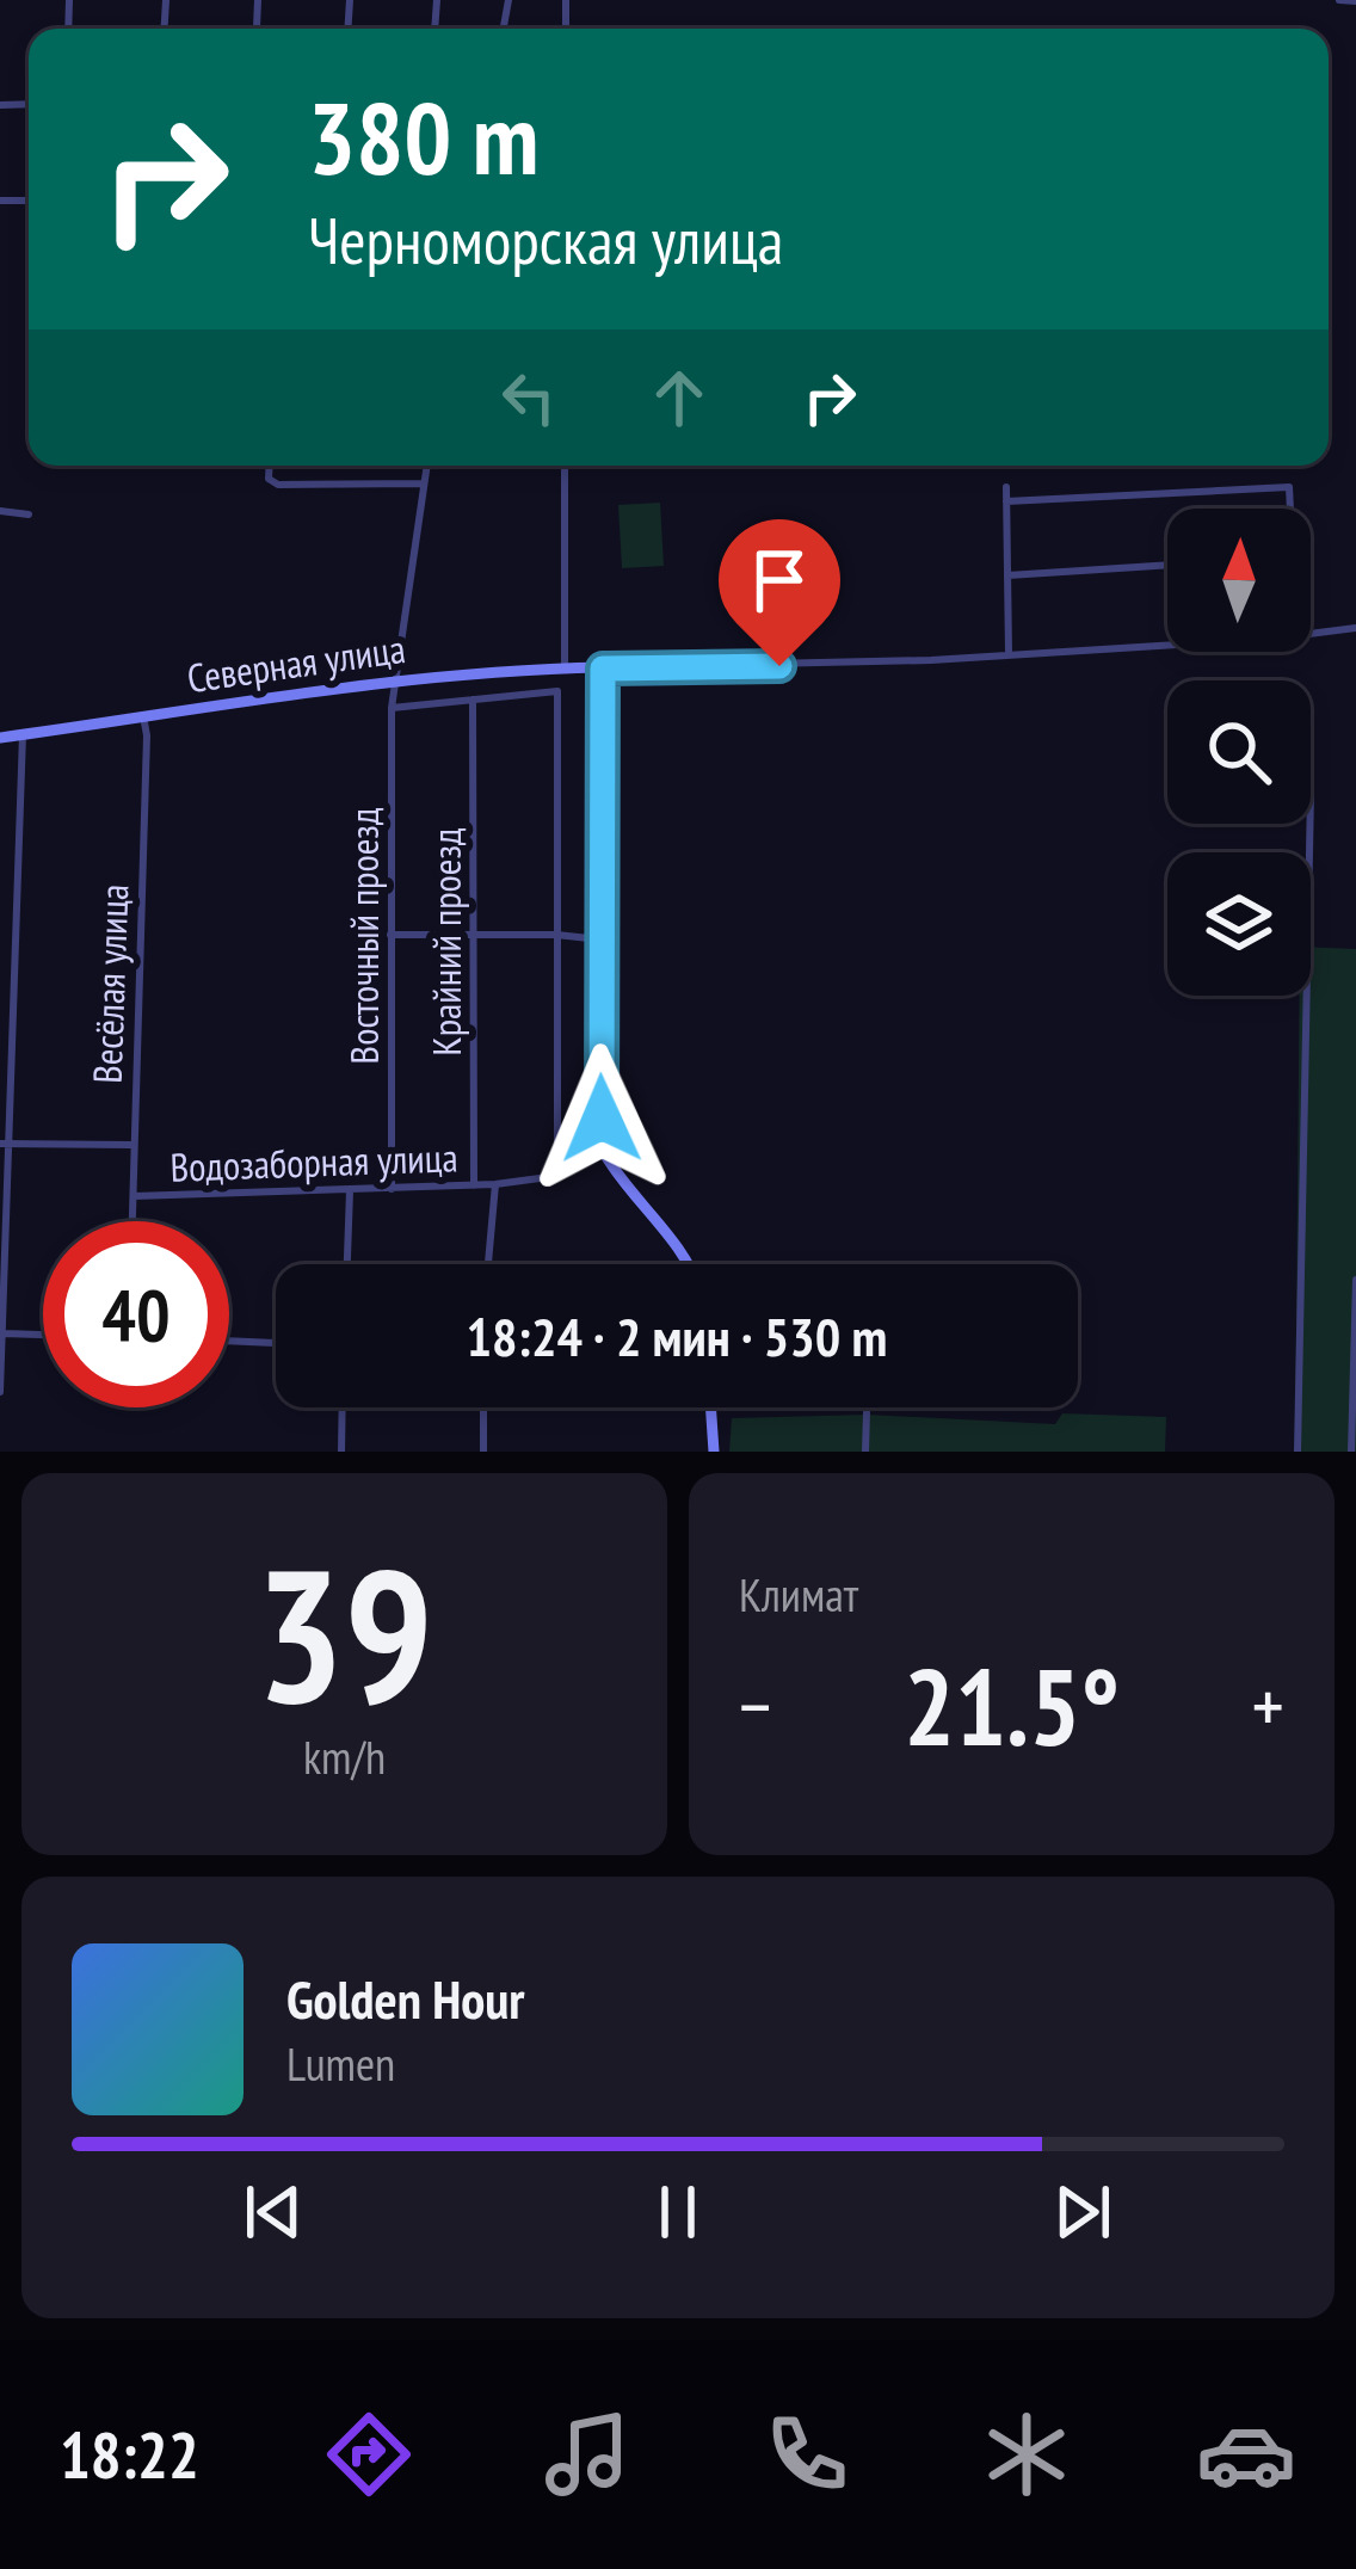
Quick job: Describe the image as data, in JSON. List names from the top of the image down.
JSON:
{
  "streets": {
    "street": [
      "Северная улица",
      "Восточный проезд",
      "Крайний проезд",
      "Весёлая улица",
      "Водозаборная улица"
    ]
  },
  "crossings": [
    ["Северная улица", "Восточный проезд"],
    ["Северная улица", "Весёлая улица"],
    ["Восточный проезд", "Водозаборная улица"],
    ["Крайний проезд", "Водозаборная улица"],
    ["Весёлая улица", "Водозаборная улица"]
  ],
  "north": "top",
  "page": {
    "turn": ["380 m", "Черноморская улица"],
    "limit": "40",
    "trip": "18:24 · 2 мин · 530 m",
    "tile": [
      ["39", "km/h"],
      "Климат"
    ],
    "heat": ["−", "21.5°", "+"],
    "song": ["Golden Hour", "Lumen"],
    "tabs": "18:22"
  }
}
